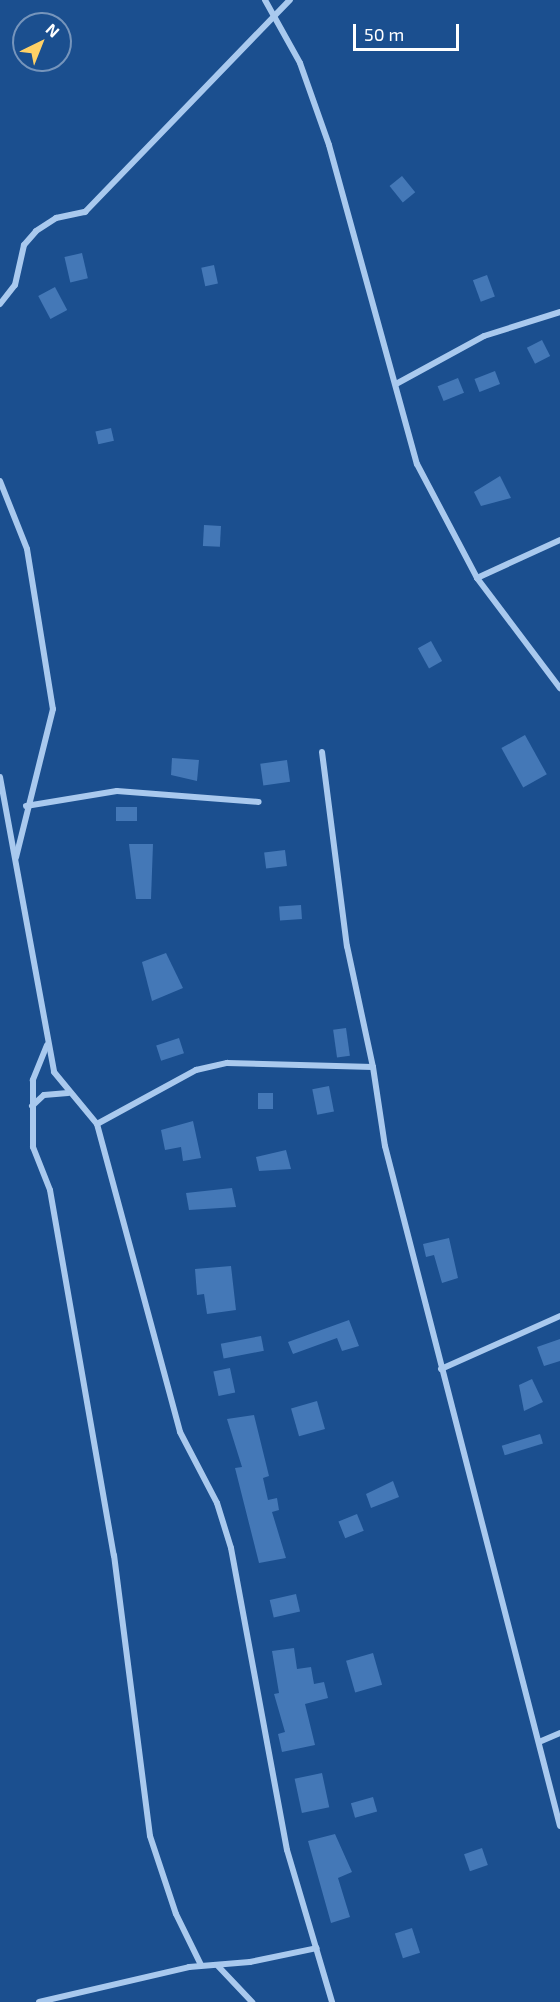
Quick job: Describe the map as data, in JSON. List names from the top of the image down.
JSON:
{
  "scale_bar": "50 m",
  "north": "top right"
}
